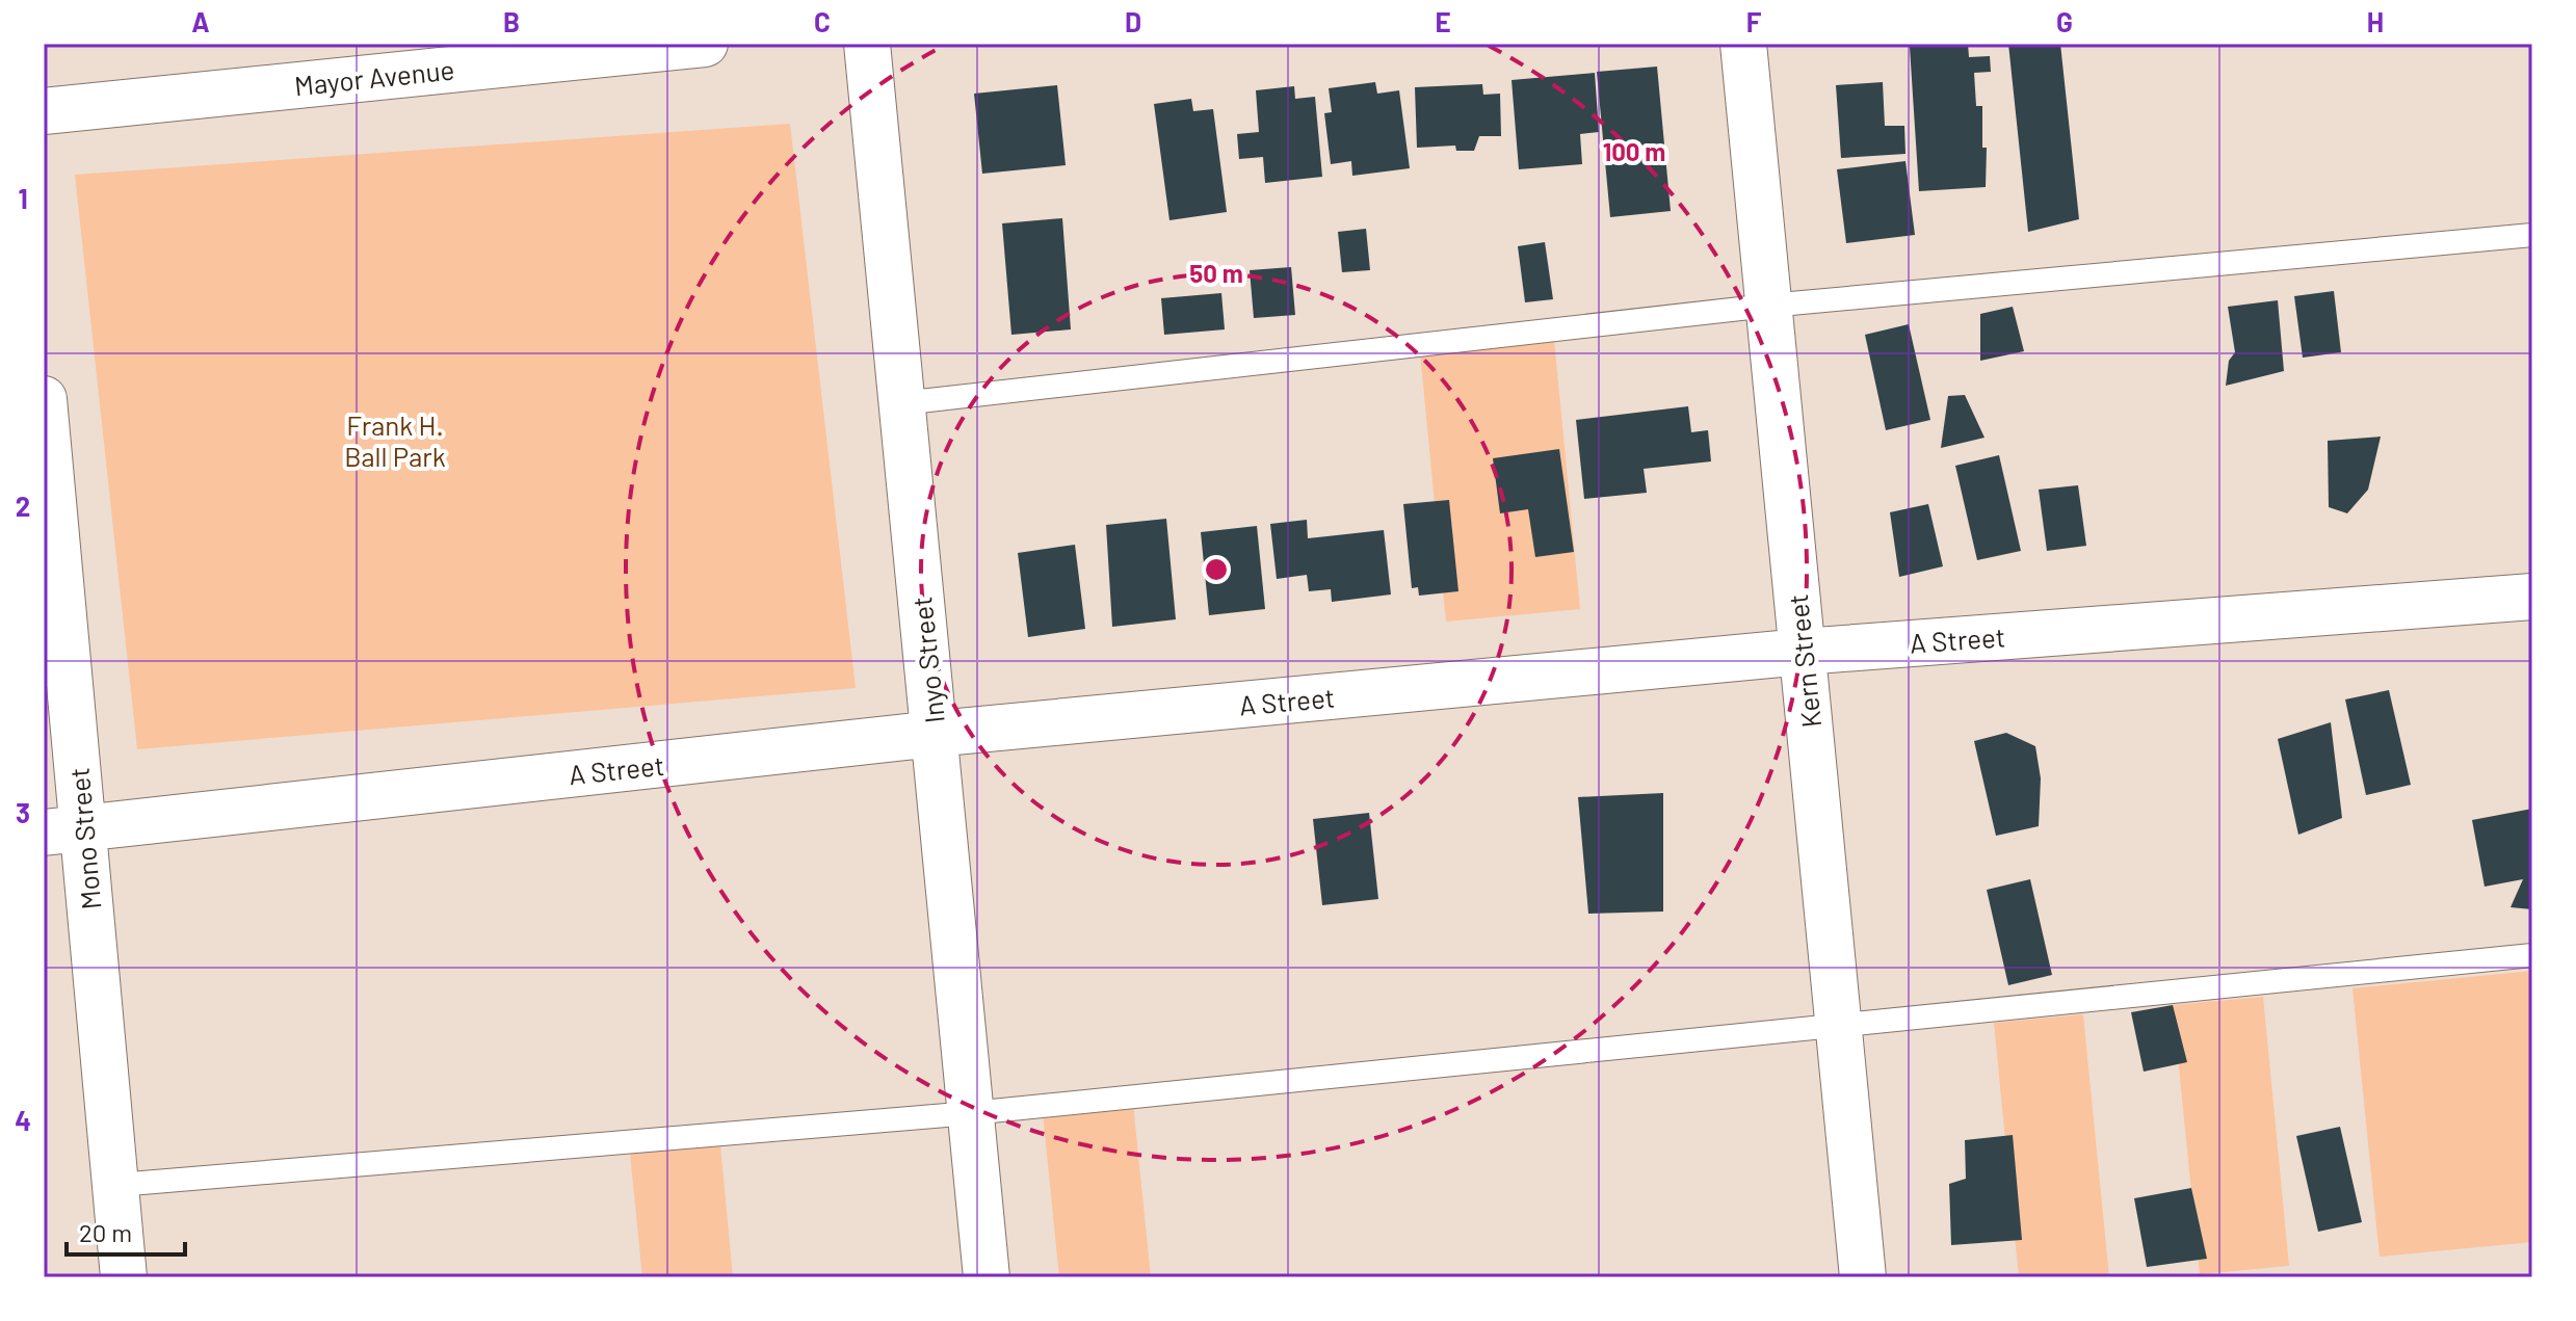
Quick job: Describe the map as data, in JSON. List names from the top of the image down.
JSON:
{
  "streets": {
    "street": [
      "Mayor Avenue",
      "A Street",
      "Inyo Street",
      "Kern Street",
      "Mono Street"
    ]
  },
  "crossings": [
    ["A Street", "Inyo Street"],
    ["A Street", "Kern Street"],
    ["A Street", "Mono Street"]
  ],
  "parks": ["Frank H. Ball Park"],
  "scale_bar": "20 m",
  "grid": {
    "columns": [
      "A",
      "B",
      "C",
      "D",
      "E",
      "F",
      "G",
      "H"
    ],
    "rows": [
      "1",
      "2",
      "3",
      "4"
    ]
  },
  "rings": ["100 m", "50 m"]
}
